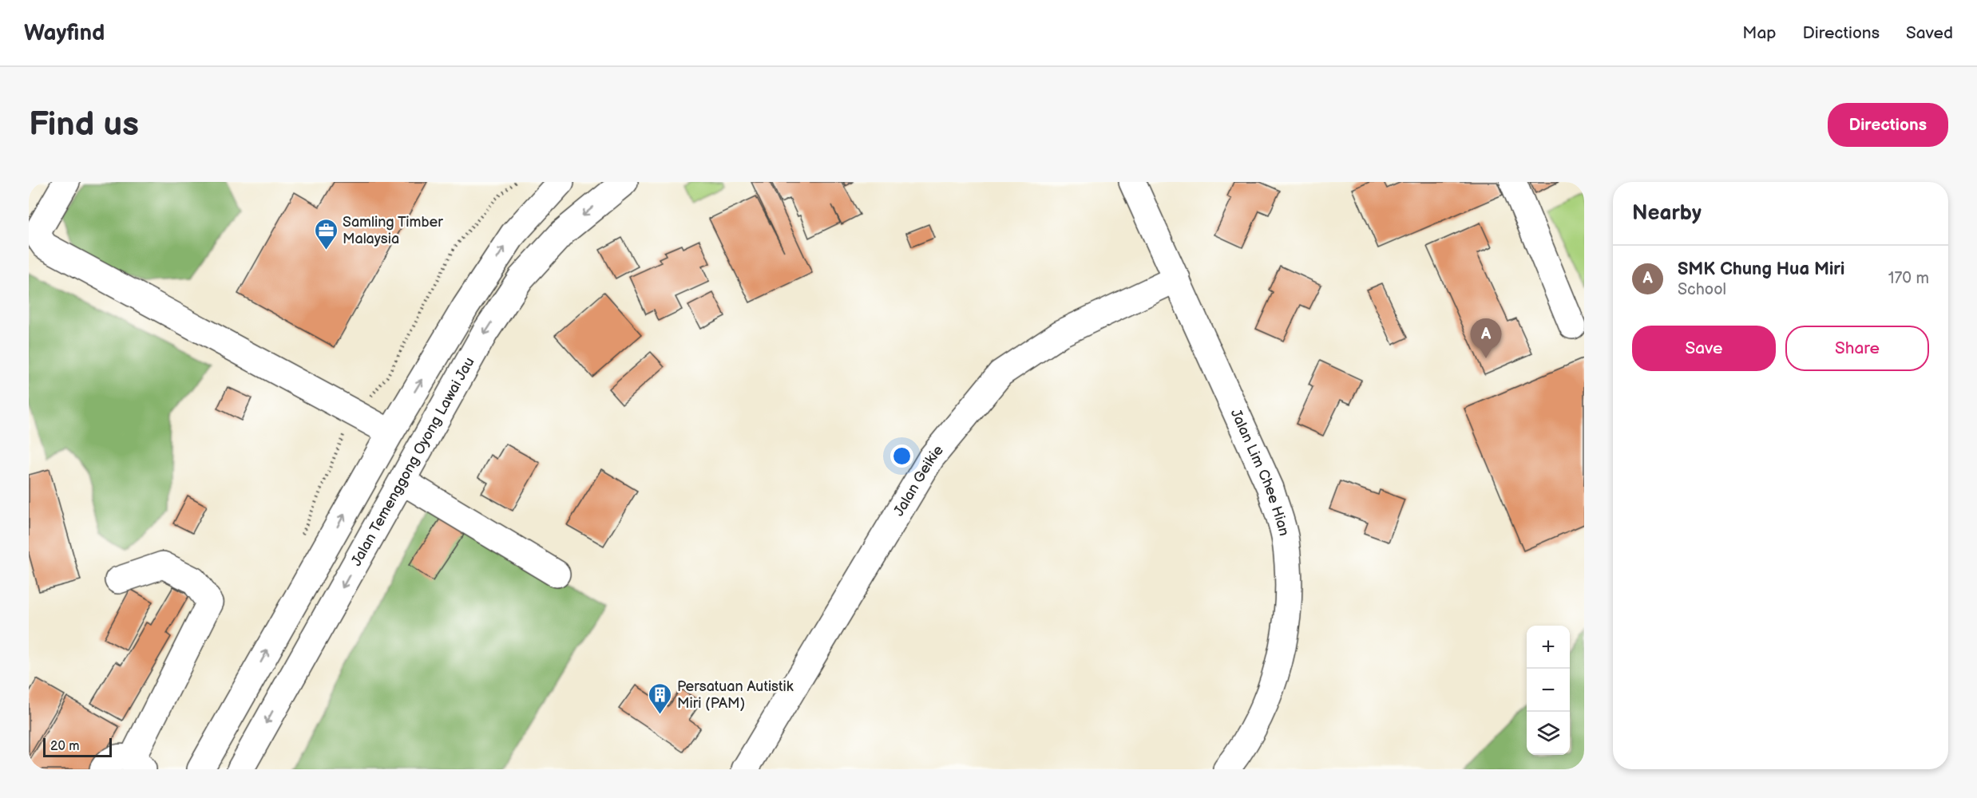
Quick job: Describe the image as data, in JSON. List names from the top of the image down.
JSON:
{
  "streets": {
    "main road": ["Jalan Temenggong Oyong Lawai Jau", "Jalan Lim Chee Hian", "Jalan Geikie"]
  },
  "crossings": [
    ["Jalan Lim Chee Hian", "Jalan Geikie"]
  ],
  "places": {
    "office": ["Samling Timber Malaysia"],
    "building": ["Persatuan Autistik Miri (PAM)"]
  },
  "scale_bar": "20 m",
  "page": {
    "header": "Wayfind",
    "nav": ["Map", "Directions", "Saved"],
    "buttons": [
      "Directions",
      ["Save", "Share"]
    ],
    "title": "Find us",
    "heading": "Nearby",
    "list": [
      {
        "mark": "A",
        "name": "SMK Chung Hua Miri",
        "note": "School",
        "value": "170 m"
      }
    ],
    "pins": "A",
    "map_buttons": ["+", "−"],
    "scale": "20 m"
  }
}
